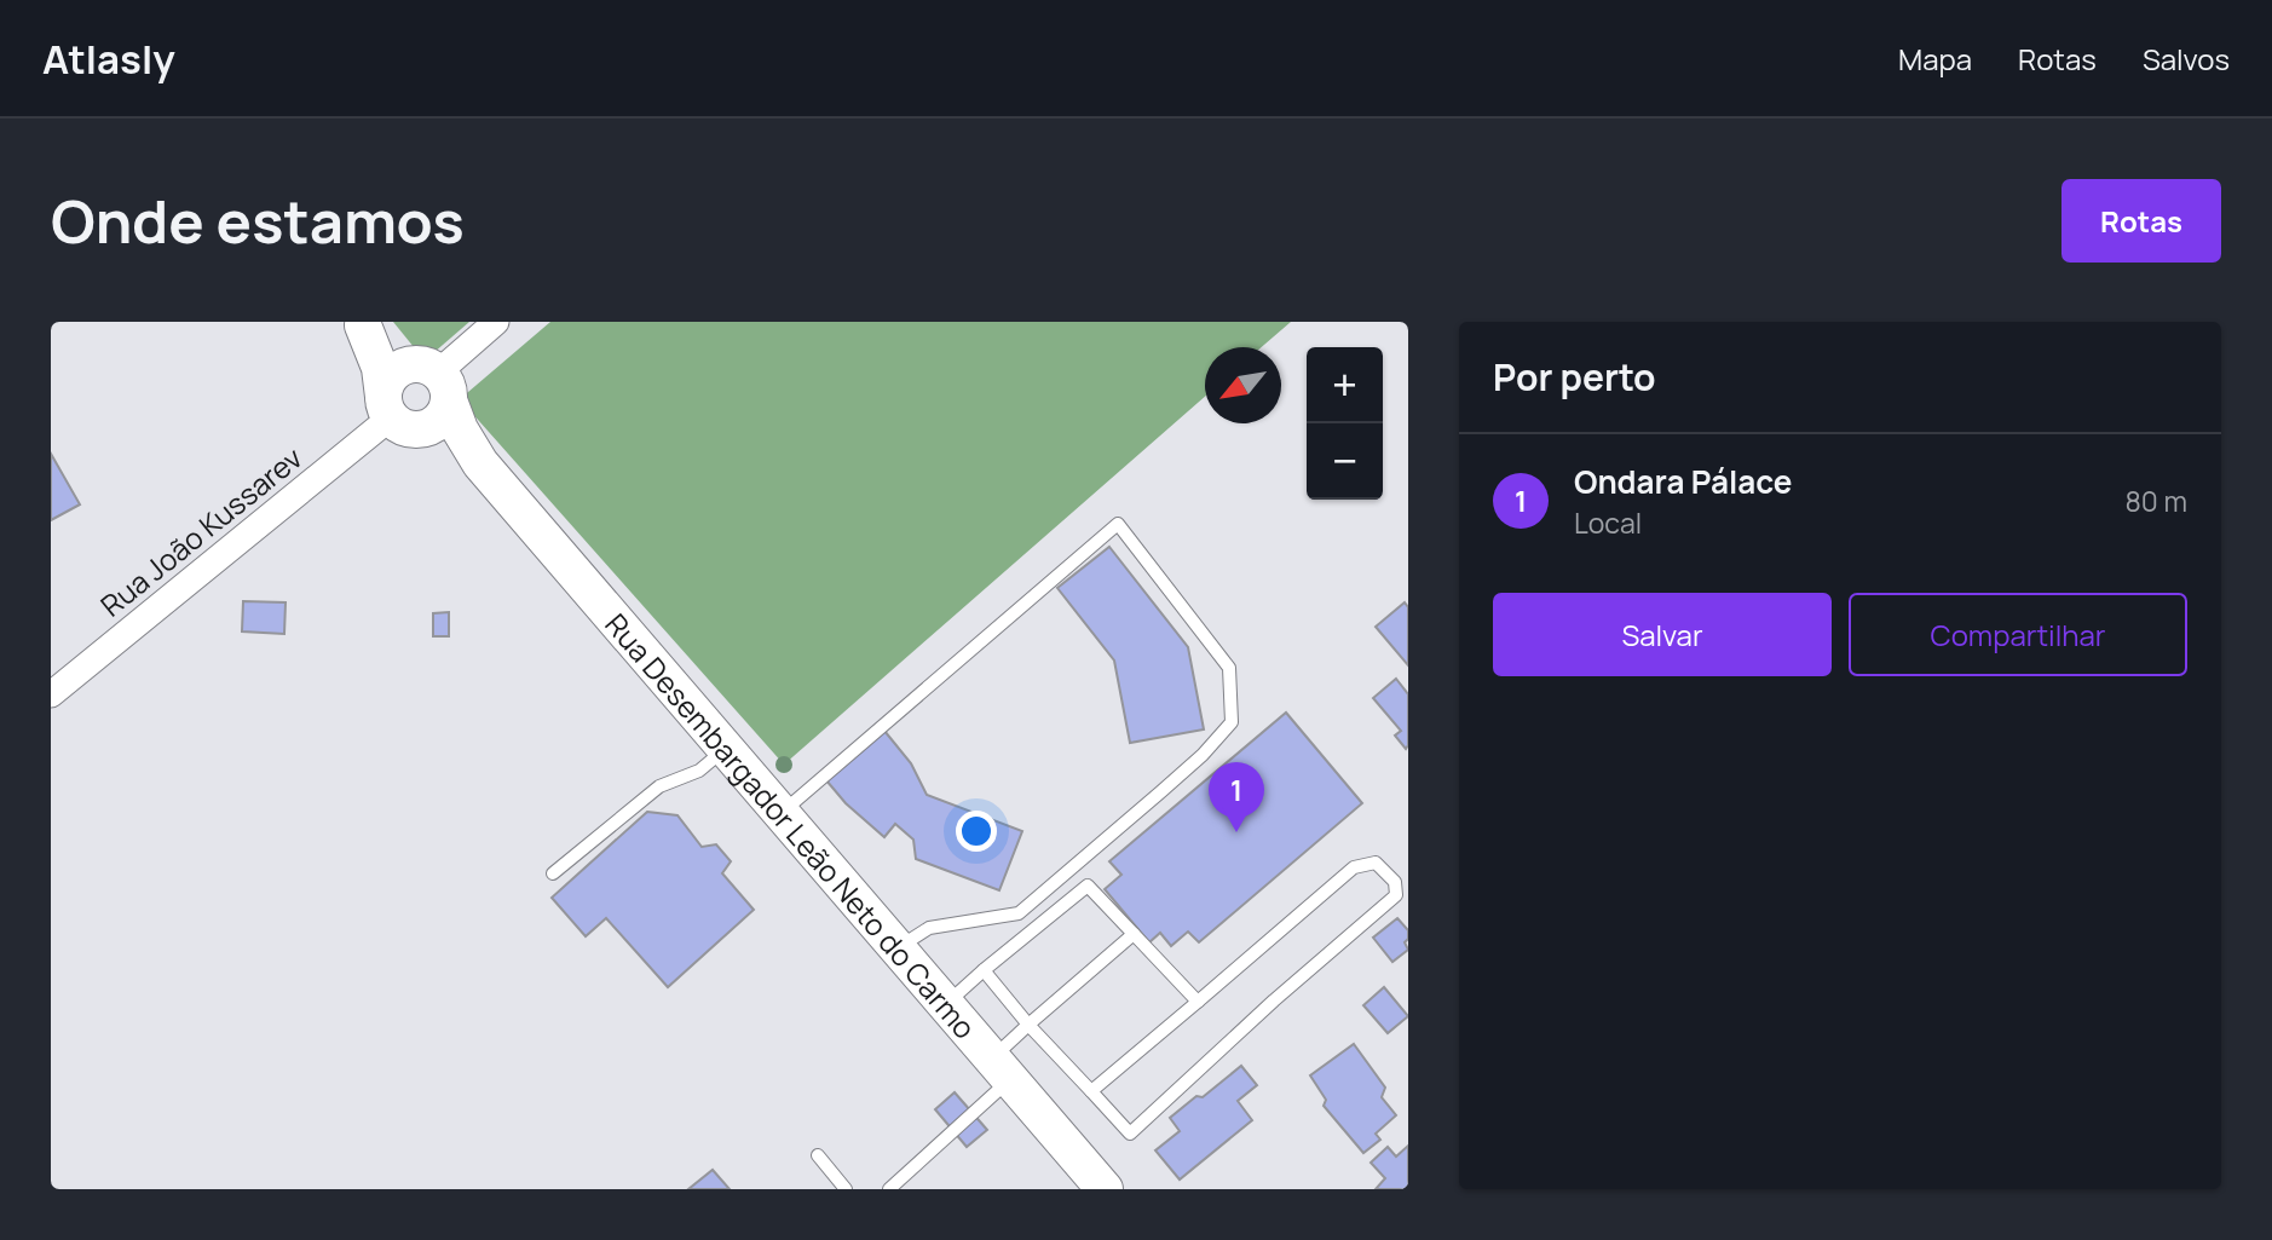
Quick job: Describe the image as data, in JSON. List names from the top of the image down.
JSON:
{
  "streets": {
    "main road": ["Rua Desembargador Leão Neto do Carmo"],
    "street": ["Rua João Kussarev"]
  },
  "crossings": [
    ["Rua João Kussarev", "Rua Desembargador Leão Neto do Carmo"]
  ],
  "north": "bottom left",
  "page": {
    "header": "Atlasly",
    "nav": ["Mapa", "Rotas", "Salvos"],
    "buttons": [
      "Rotas",
      ["Salvar", "Compartilhar"]
    ],
    "title": "Onde estamos",
    "heading": "Por perto",
    "map_buttons": ["+", "−"],
    "list": [
      {
        "mark": "1",
        "name": "Ondara Pálace",
        "note": "Local",
        "value": "80 m"
      }
    ],
    "pins": "1"
  }
}
